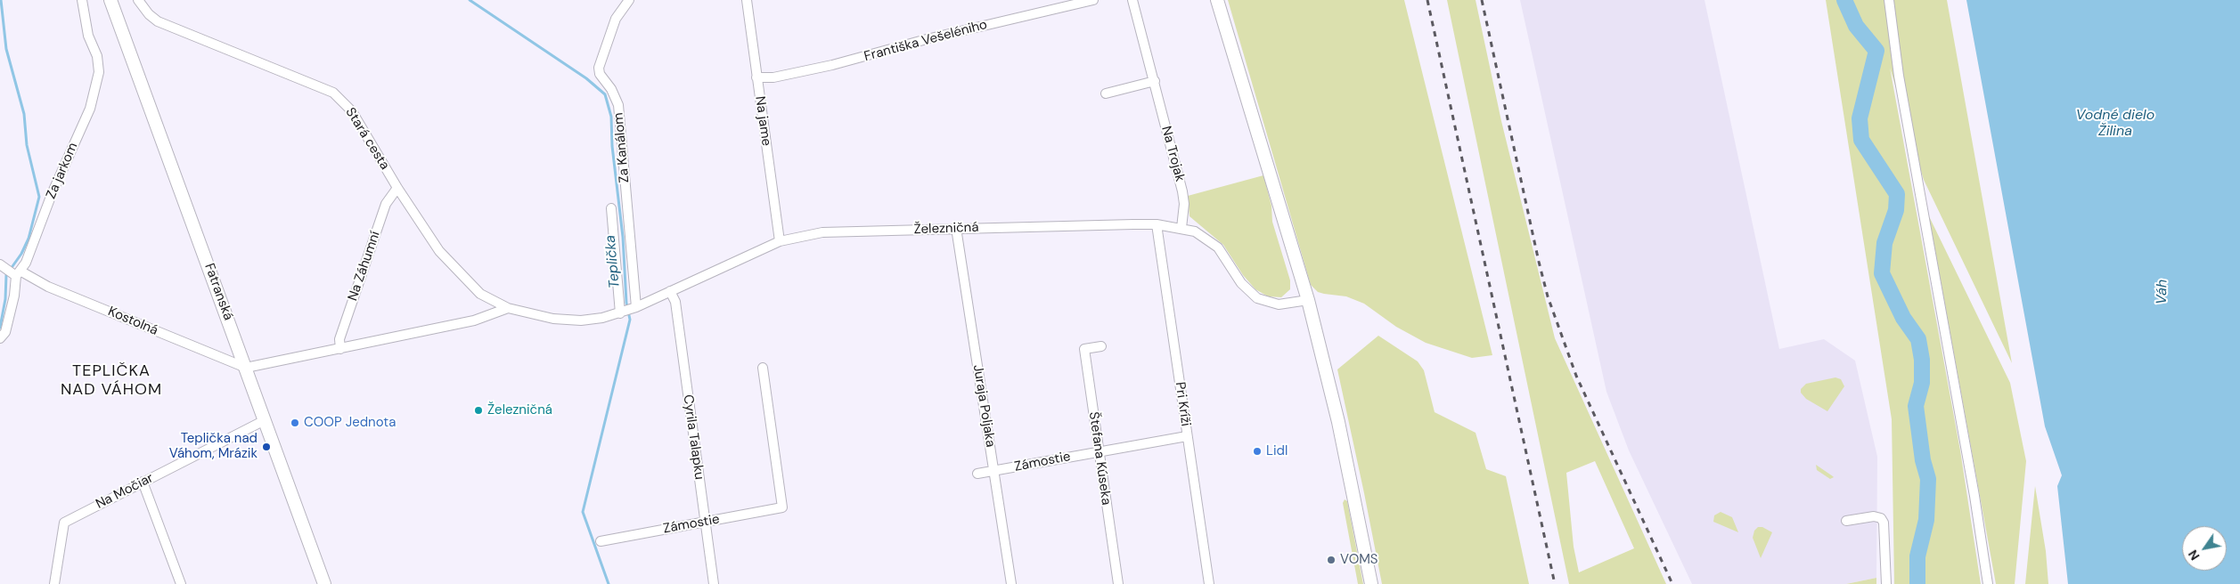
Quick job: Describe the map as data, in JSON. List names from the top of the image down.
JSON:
{
  "streets": {
    "main road": ["Fatranská"],
    "street": [
      "Františka Vešeléniho",
      "Na jame",
      "Stará cesta",
      "Za Kanálom",
      "Na Trojak",
      "Za jarkom",
      "Železničná",
      "Na Záhumní",
      "Kostolná",
      "Pri Kríži",
      "Juraja Poljaka",
      "Cyrila Talapku",
      "Štefana Kúseka",
      "Zámostie",
      "Na Močiar"
    ]
  },
  "crossings": [
    ["Františka Vešeléniho", "Na jame"],
    ["Na jame", "Železničná"],
    ["Stará cesta", "Železničná"],
    ["Stará cesta", "Na Záhumní"],
    ["Za Kanálom", "Železničná"],
    ["Na Trojak", "Železničná"],
    ["Za jarkom", "Kostolná"],
    ["Železničná", "Pri Kríži"],
    ["Železničná", "Juraja Poljaka"],
    ["Železničná", "Cyrila Talapku"],
    ["Fatranská", "Kostolná"],
    ["Fatranská", "Na Močiar"],
    ["Pri Kríži", "Zámostie"],
    ["Juraja Poljaka", "Zámostie"],
    ["Cyrila Talapku", "Zámostie"],
    ["Štefana Kúseka", "Zámostie"]
  ],
  "districts": ["TEPLIČKA NAD VÁHOM"],
  "water": ["Vodné dielo Žilina", "Teplička", "Váh"],
  "places": [
    "Železničná",
    "COOP Jednota",
    "Teplička nad Váhom, Mrázik",
    "Lidl",
    "VOMS"
  ],
  "north": "bottom left"
}
